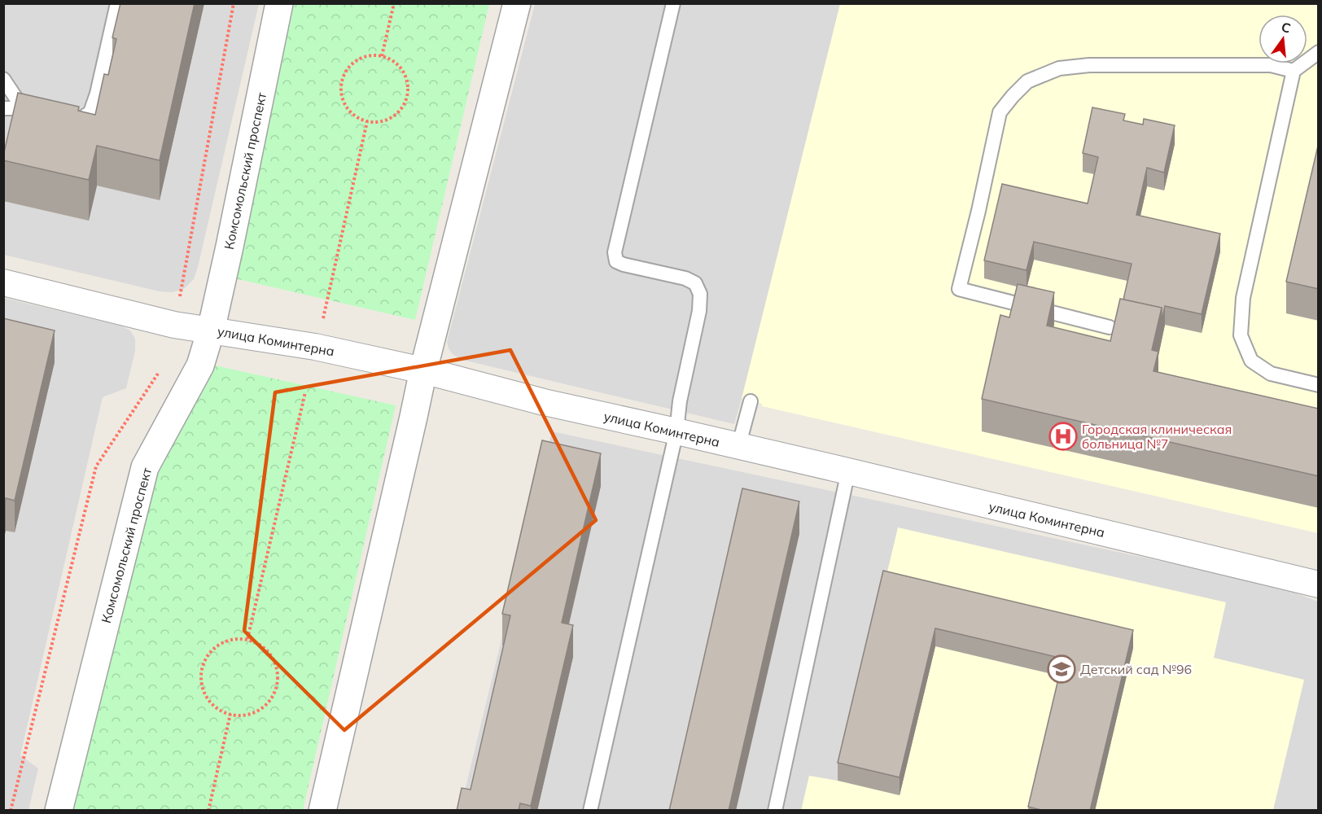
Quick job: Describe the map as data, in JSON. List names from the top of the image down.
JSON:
{
  "streets": {
    "street": ["Комсомольский проспект", "улица Коминтерна"]
  },
  "crossings": [
    ["Комсомольский проспект", "улица Коминтерна"]
  ],
  "places": {
    "hospital": ["Городская клиническая больница №7"],
    "school or university": ["Детский сад №96"]
  },
  "north": "top"
}
